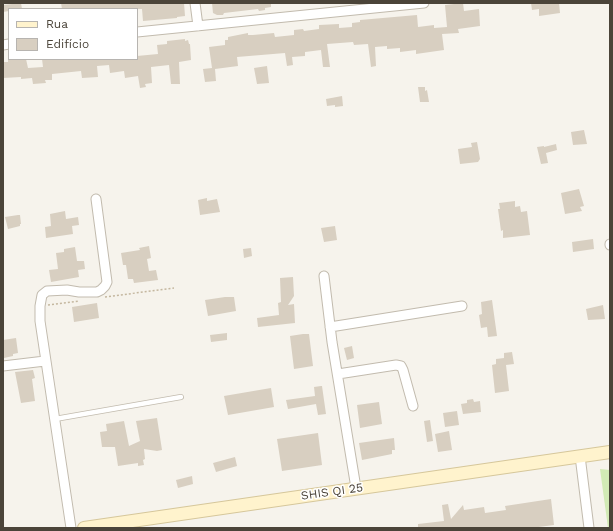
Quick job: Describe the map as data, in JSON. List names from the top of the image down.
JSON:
{
  "streets": {
    "street": ["SHIS QI 25"]
  },
  "legend": ["Rua", "Edifício"]
}
